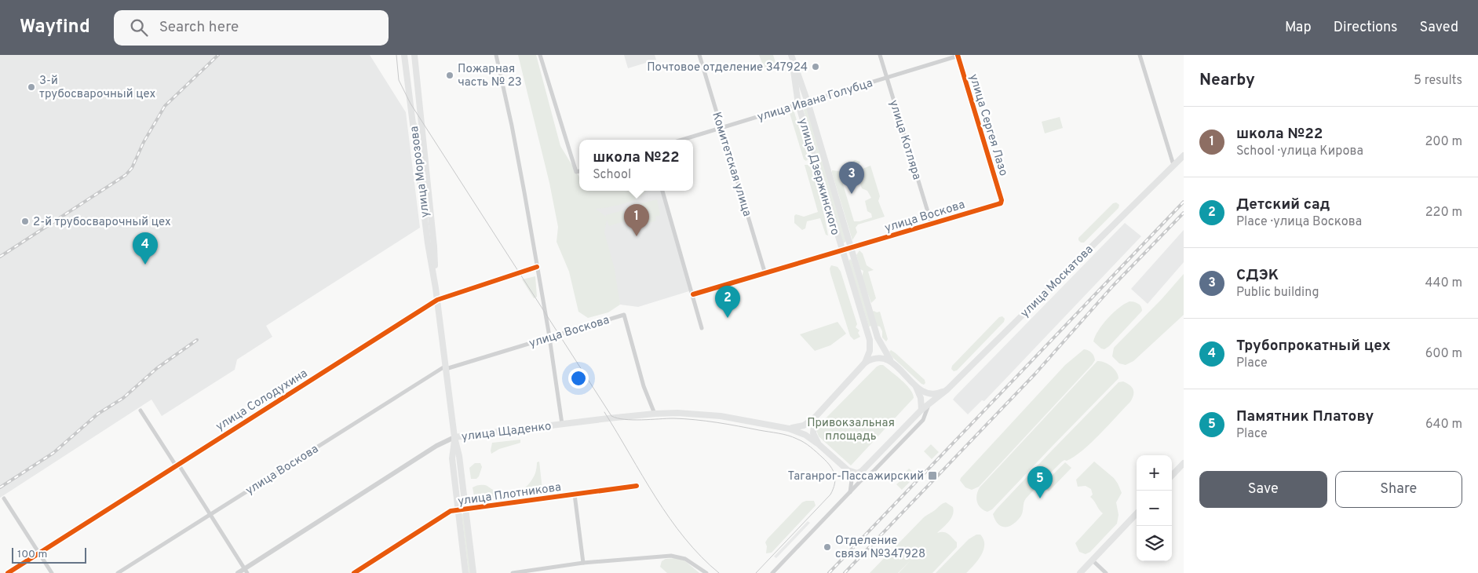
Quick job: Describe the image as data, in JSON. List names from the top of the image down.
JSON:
{
  "streets": {
    "main road": [
      "улица Морозова",
      "улица Дзержинского",
      "улица Москатова",
      "улица Щаденко"
    ],
    "street": [
      "улица Ивана Голубца",
      "улица Сергея Лазо",
      "улица Котляра",
      "Комитетская улица",
      "улица Воскова",
      "улица Солодухина",
      "улица Плотникова"
    ]
  },
  "crossings": [
    ["улица Ивана Голубца", "улица Сергея Лазо"],
    ["улица Ивана Голубца", "улица Котляра"],
    ["улица Ивана Голубца", "Комитетская улица"],
    ["улица Ивана Голубца", "улица Дзержинского"],
    ["улица Сергея Лазо", "улица Воскова"],
    ["улица Котляра", "улица Воскова"],
    ["улица Морозова", "улица Воскова"],
    ["улица Морозова", "улица Солодухина"],
    ["улица Морозова", "улица Щаденко"],
    ["улица Морозова", "улица Плотникова"],
    ["улица Дзержинского", "улица Воскова"],
    ["улица Дзержинского", "улица Москатова"],
    ["улица Дзержинского", "улица Щаденко"],
    ["улица Воскова", "улица Щаденко"],
    ["улица Москатова", "улица Щаденко"]
  ],
  "parks": ["Привокзальная площадь"],
  "places": {
    "other": [
      "Почтовое отделение 347924",
      "Пожарная часть № 23",
      "3-й трубосварочный цех",
      "2-й трубосварочный цех",
      "Отделение связи №347928"
    ],
    "transit": ["Таганрог-Пассажирский"]
  },
  "scale_bar": "100 m",
  "page": {
    "header": "Wayfind",
    "search": "Search here",
    "nav": ["Map", "Directions", "Saved"],
    "heading": ["Nearby", "5 results"],
    "list": [
      {
        "mark": "1",
        "name": "школа №22",
        "note": "School · улица Кирова",
        "value": "200 m"
      },
      {
        "mark": "2",
        "name": "Детский сад",
        "note": "Place · улица Воскова",
        "value": "220 m"
      },
      {
        "mark": "3",
        "name": "СДЭК",
        "note": "Public building",
        "value": "440 m"
      },
      {
        "mark": "4",
        "name": "Трубопрокатный цех",
        "note": "Place",
        "value": "600 m"
      },
      {
        "mark": "5",
        "name": "Памятник Платову",
        "note": "Place",
        "value": "640 m"
      }
    ],
    "popup": ["школа №22", "School"],
    "pins": [
      "3",
      "1",
      "4",
      "2",
      "5"
    ],
    "map_buttons": ["+", "−"],
    "buttons": ["Save", "Share"],
    "scale": "100 m"
  }
}
